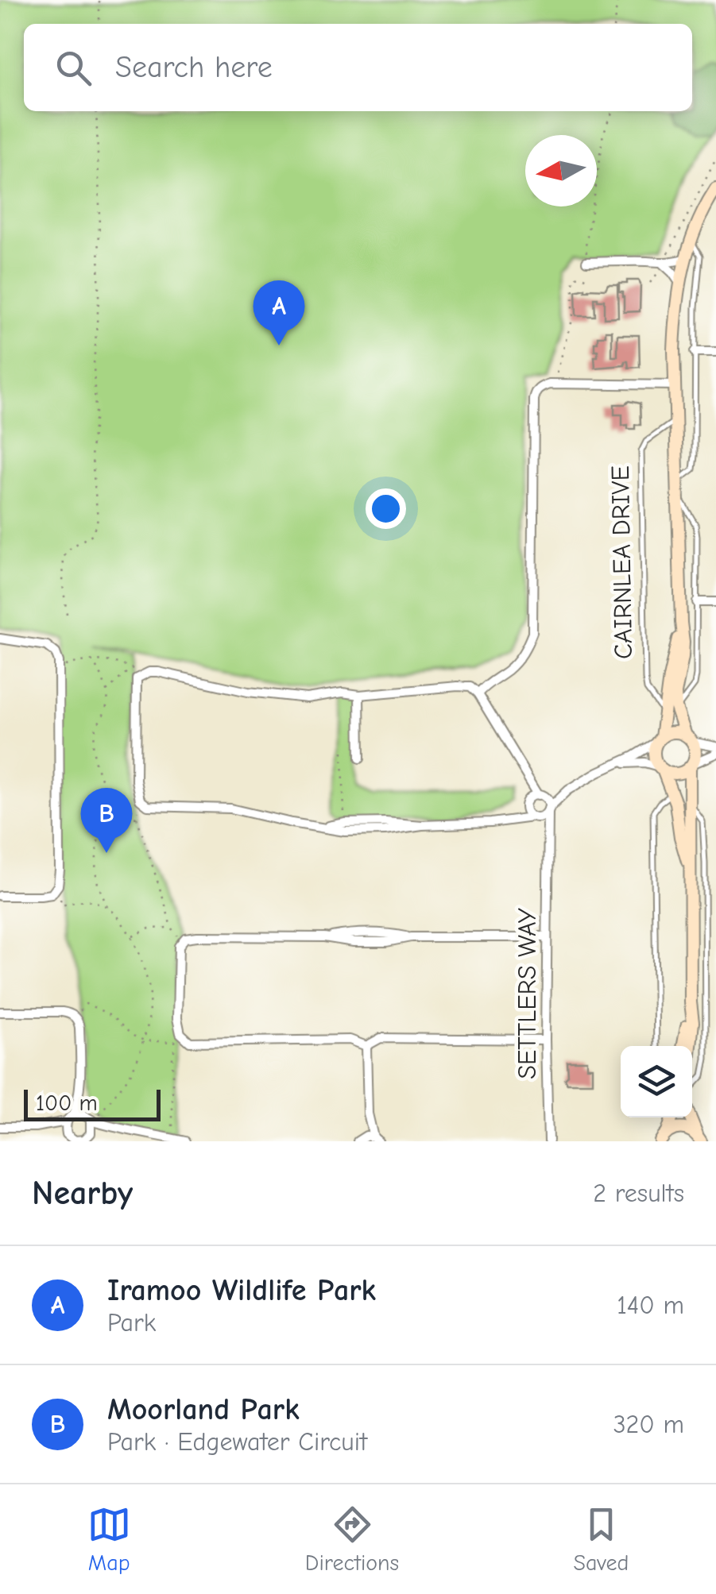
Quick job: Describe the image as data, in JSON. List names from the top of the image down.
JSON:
{
  "streets": {
    "street": ["CAIRNLEA DRIVE", "SETTLERS WAY"]
  },
  "scale_bar": "100 m",
  "north": "left",
  "page": {
    "search": "Search here",
    "pins": ["A", "B"],
    "scale": "100 m",
    "heading": ["Nearby", "2 results"],
    "list": [
      {
        "mark": "A",
        "name": "Iramoo Wildlife Park",
        "note": "Park",
        "value": "140 m"
      },
      {
        "mark": "B",
        "name": "Moorland Park",
        "note": "Park · Edgewater Circuit",
        "value": "320 m"
      }
    ],
    "nav": ["Map", "Directions", "Saved"]
  }
}
